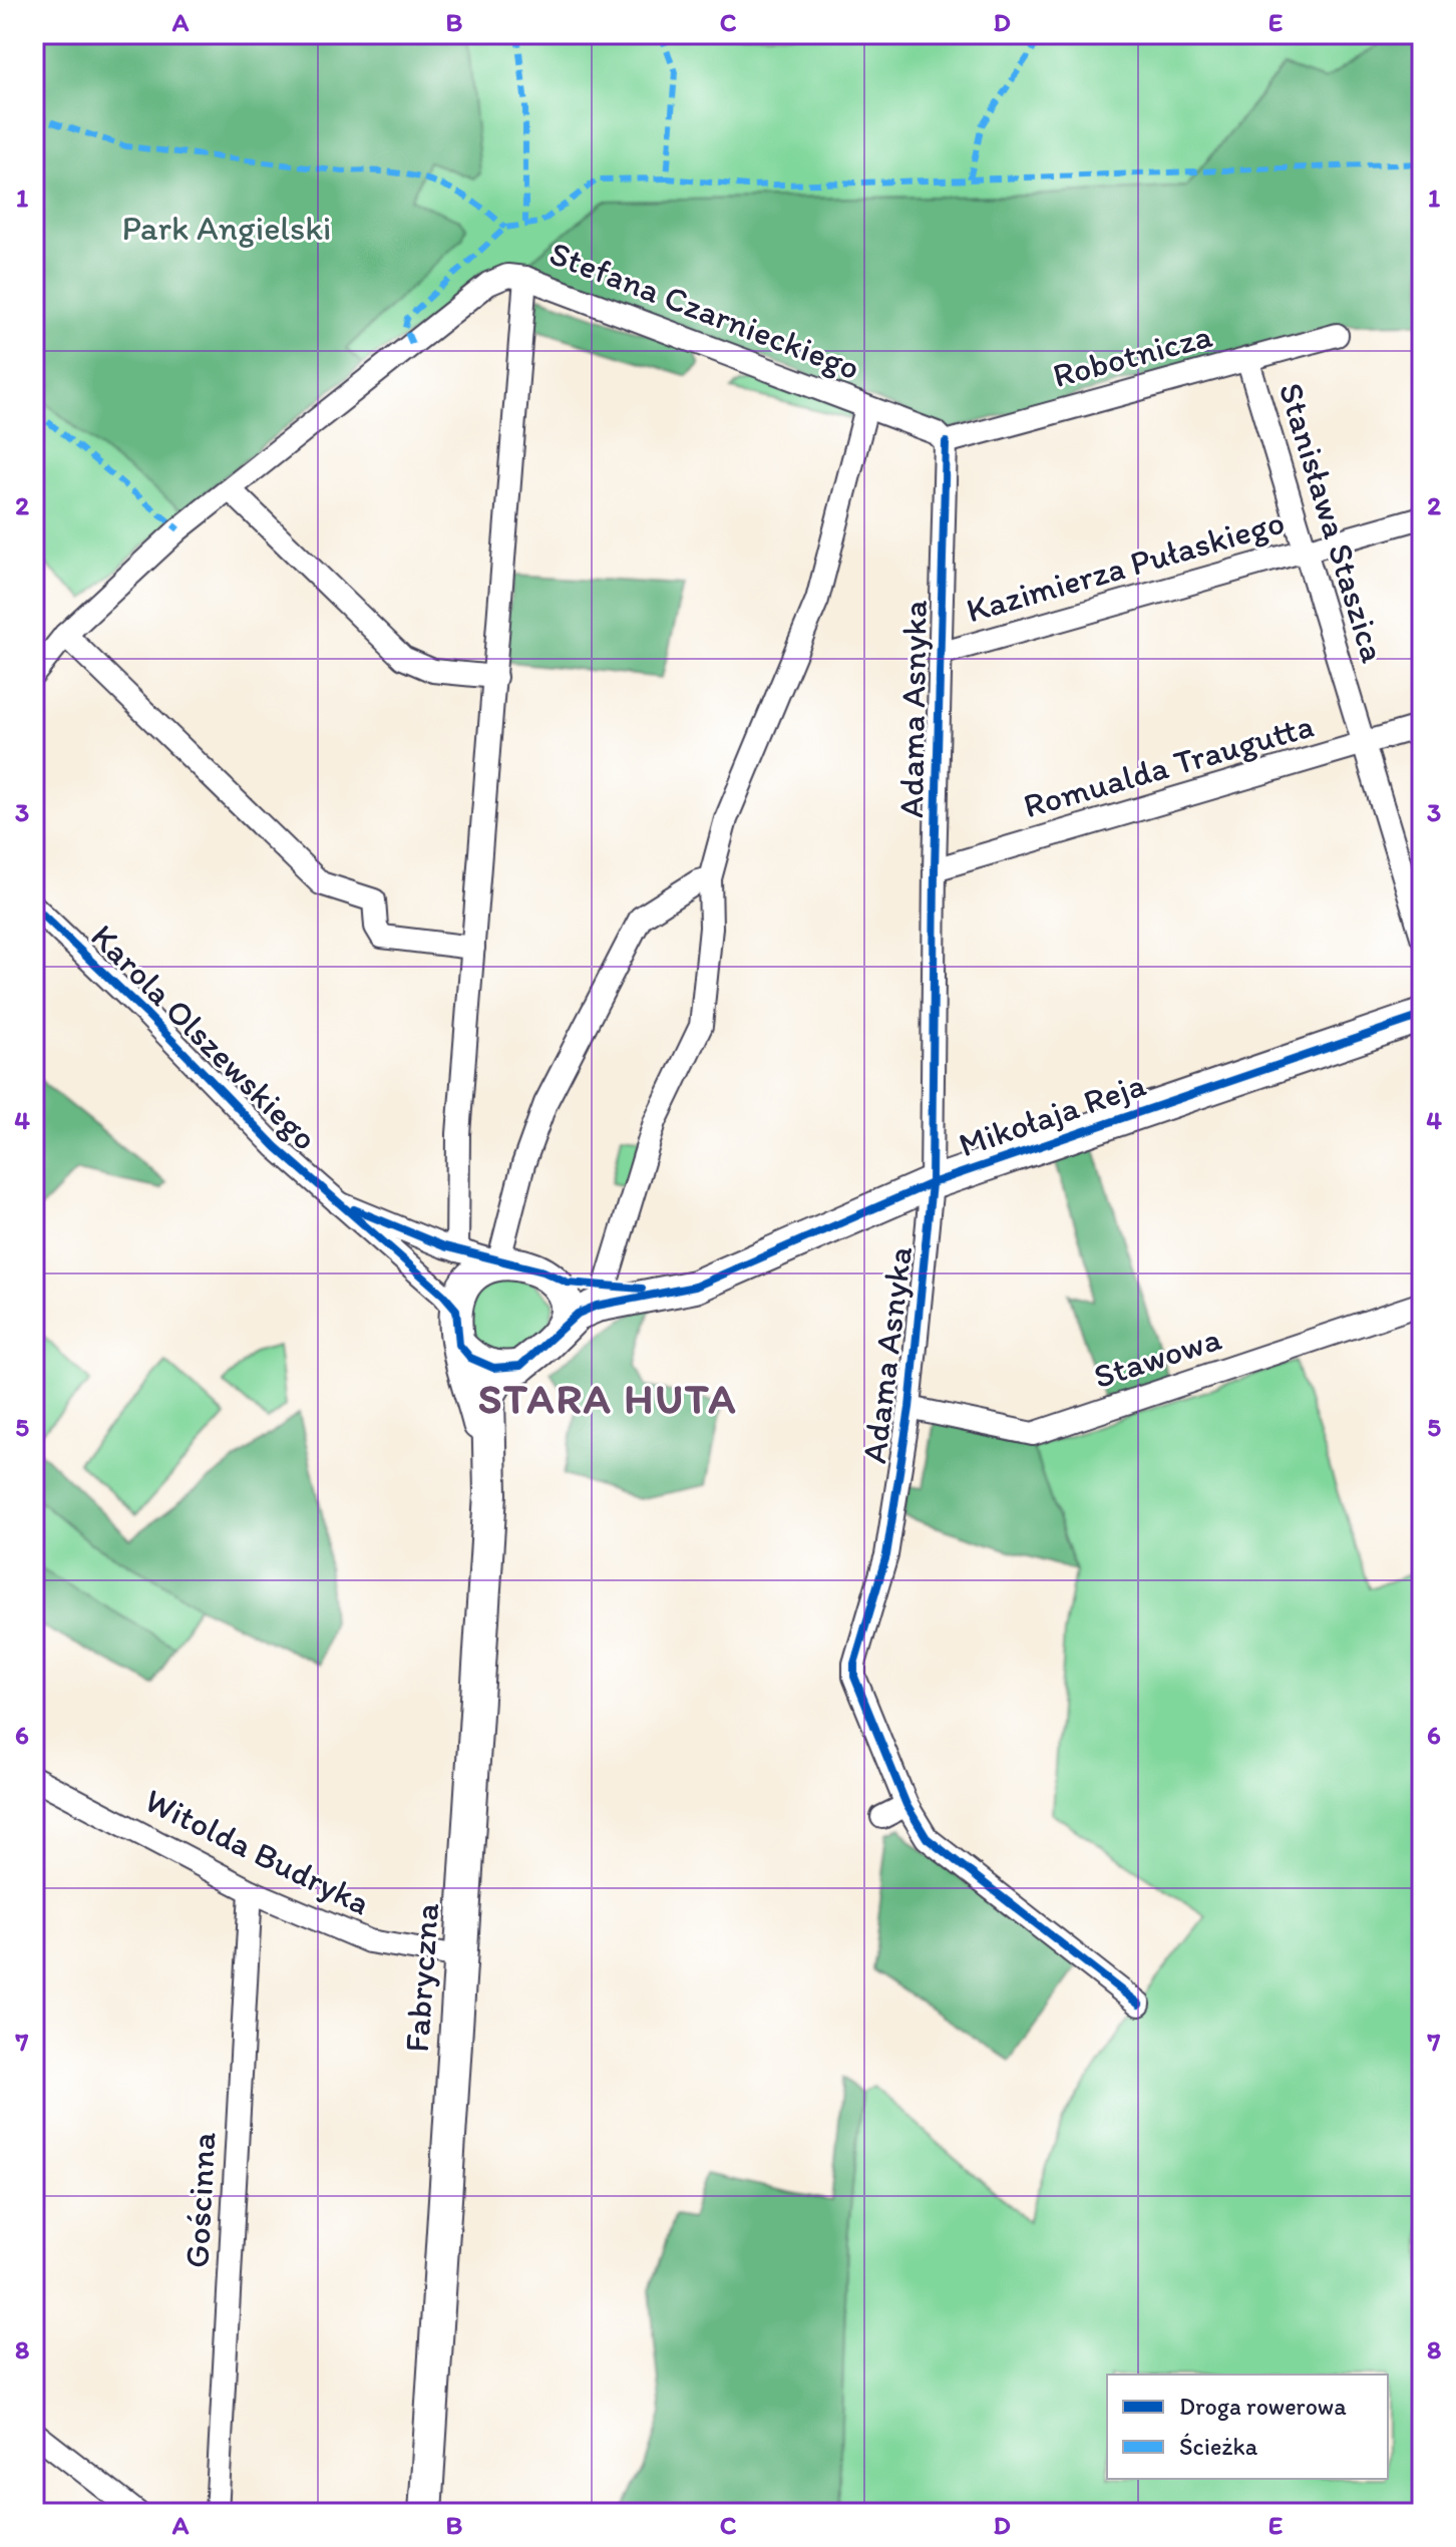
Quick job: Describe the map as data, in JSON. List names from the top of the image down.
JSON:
{
  "streets": {
    "street": [
      "Stefana Czarnieckiego",
      "Robotnicza",
      "Stanisława Staszica",
      "Kazimierza Pułaskiego",
      "Adama Asnyka",
      "Romualda Traugutta",
      "Karola Olszewskiego",
      "Mikołaja Reja",
      "Stawowa",
      "Witolda Budryka",
      "Fabryczna",
      "Gościnna"
    ]
  },
  "crossings": [
    ["Stefana Czarnieckiego", "Mikołaja Reja"],
    ["Robotnicza", "Stanisława Staszica"],
    ["Robotnicza", "Adama Asnyka"],
    ["Stanisława Staszica", "Kazimierza Pułaskiego"],
    ["Stanisława Staszica", "Romualda Traugutta"],
    ["Kazimierza Pułaskiego", "Adama Asnyka"],
    ["Adama Asnyka", "Romualda Traugutta"],
    ["Adama Asnyka", "Mikołaja Reja"],
    ["Adama Asnyka", "Stawowa"],
    ["Karola Olszewskiego", "Fabryczna"],
    ["Witolda Budryka", "Fabryczna"],
    ["Witolda Budryka", "Gościnna"]
  ],
  "districts": ["STARA HUTA"],
  "parks": ["Park Angielski"],
  "legend": ["Droga rowerowa", "Ścieżka"],
  "grid": {
    "columns": [
      "A",
      "B",
      "C",
      "D",
      "E"
    ],
    "rows": [
      "1",
      "2",
      "3",
      "4",
      "5",
      "6",
      "7",
      "8"
    ]
  }
}
